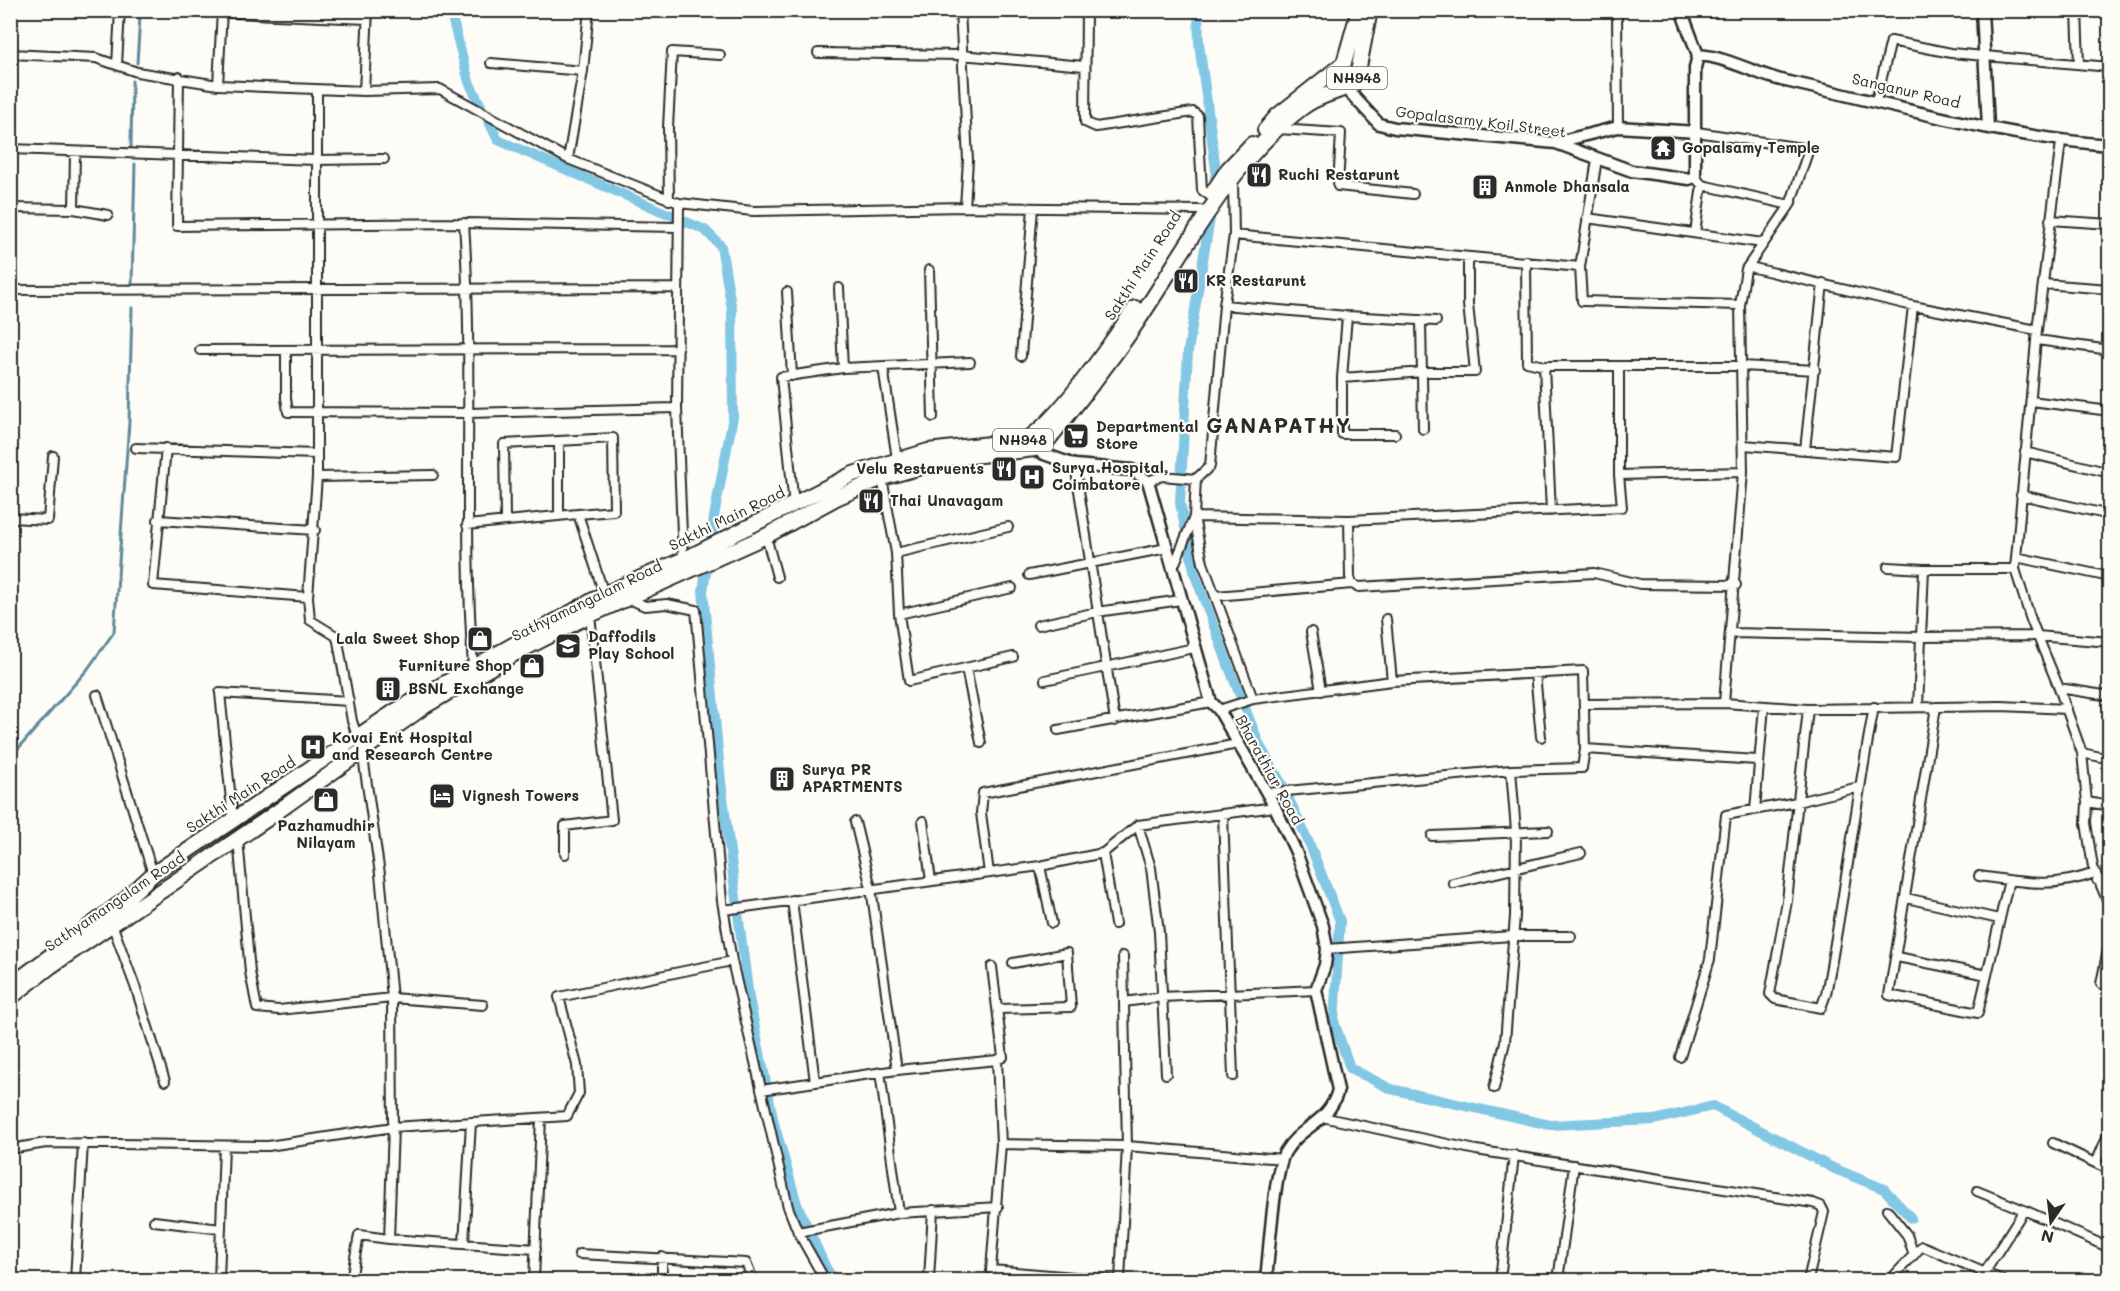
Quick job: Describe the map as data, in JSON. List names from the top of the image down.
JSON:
{
  "streets": {
    "highway": ["NH948", "Sakthi Main Road", "Sathyamangalam Road"],
    "main road": ["Sanganur Road", "Gopalasamy Koil Street", "Bharathiar Road"]
  },
  "crossings": [
    ["NH948", "Gopalasamy Koil Street"],
    ["NH948", "Sakthi Main Road"],
    ["NH948", "Sathyamangalam Road"],
    ["Gopalasamy Koil Street", "Sakthi Main Road"],
    ["Sakthi Main Road", "Sathyamangalam Road"]
  ],
  "districts": ["GANAPATHY"],
  "places": {
    "temple": ["Gopalsamy Temple"],
    "restaurant": [
      "Ruchi Restarunt",
      "KR Restarunt",
      "Velu Restaruents",
      "Thai Unavagam"
    ],
    "building": ["Anmole Dhansala", "BSNL Exchange", "Surya PR APARTMENTS"],
    "supermarket": ["Departmental Store"],
    "hospital": ["Surya Hospital, Coimbatore", "Kovai Ent Hospital and Research Centre"],
    "shop": ["Lala Sweet Shop", "Furniture Shop", "Pazhamudhir Nilayam"],
    "school or university": ["Daffodils Play School"],
    "hotel": ["Vignesh Towers"]
  },
  "north": "bottom"
}
